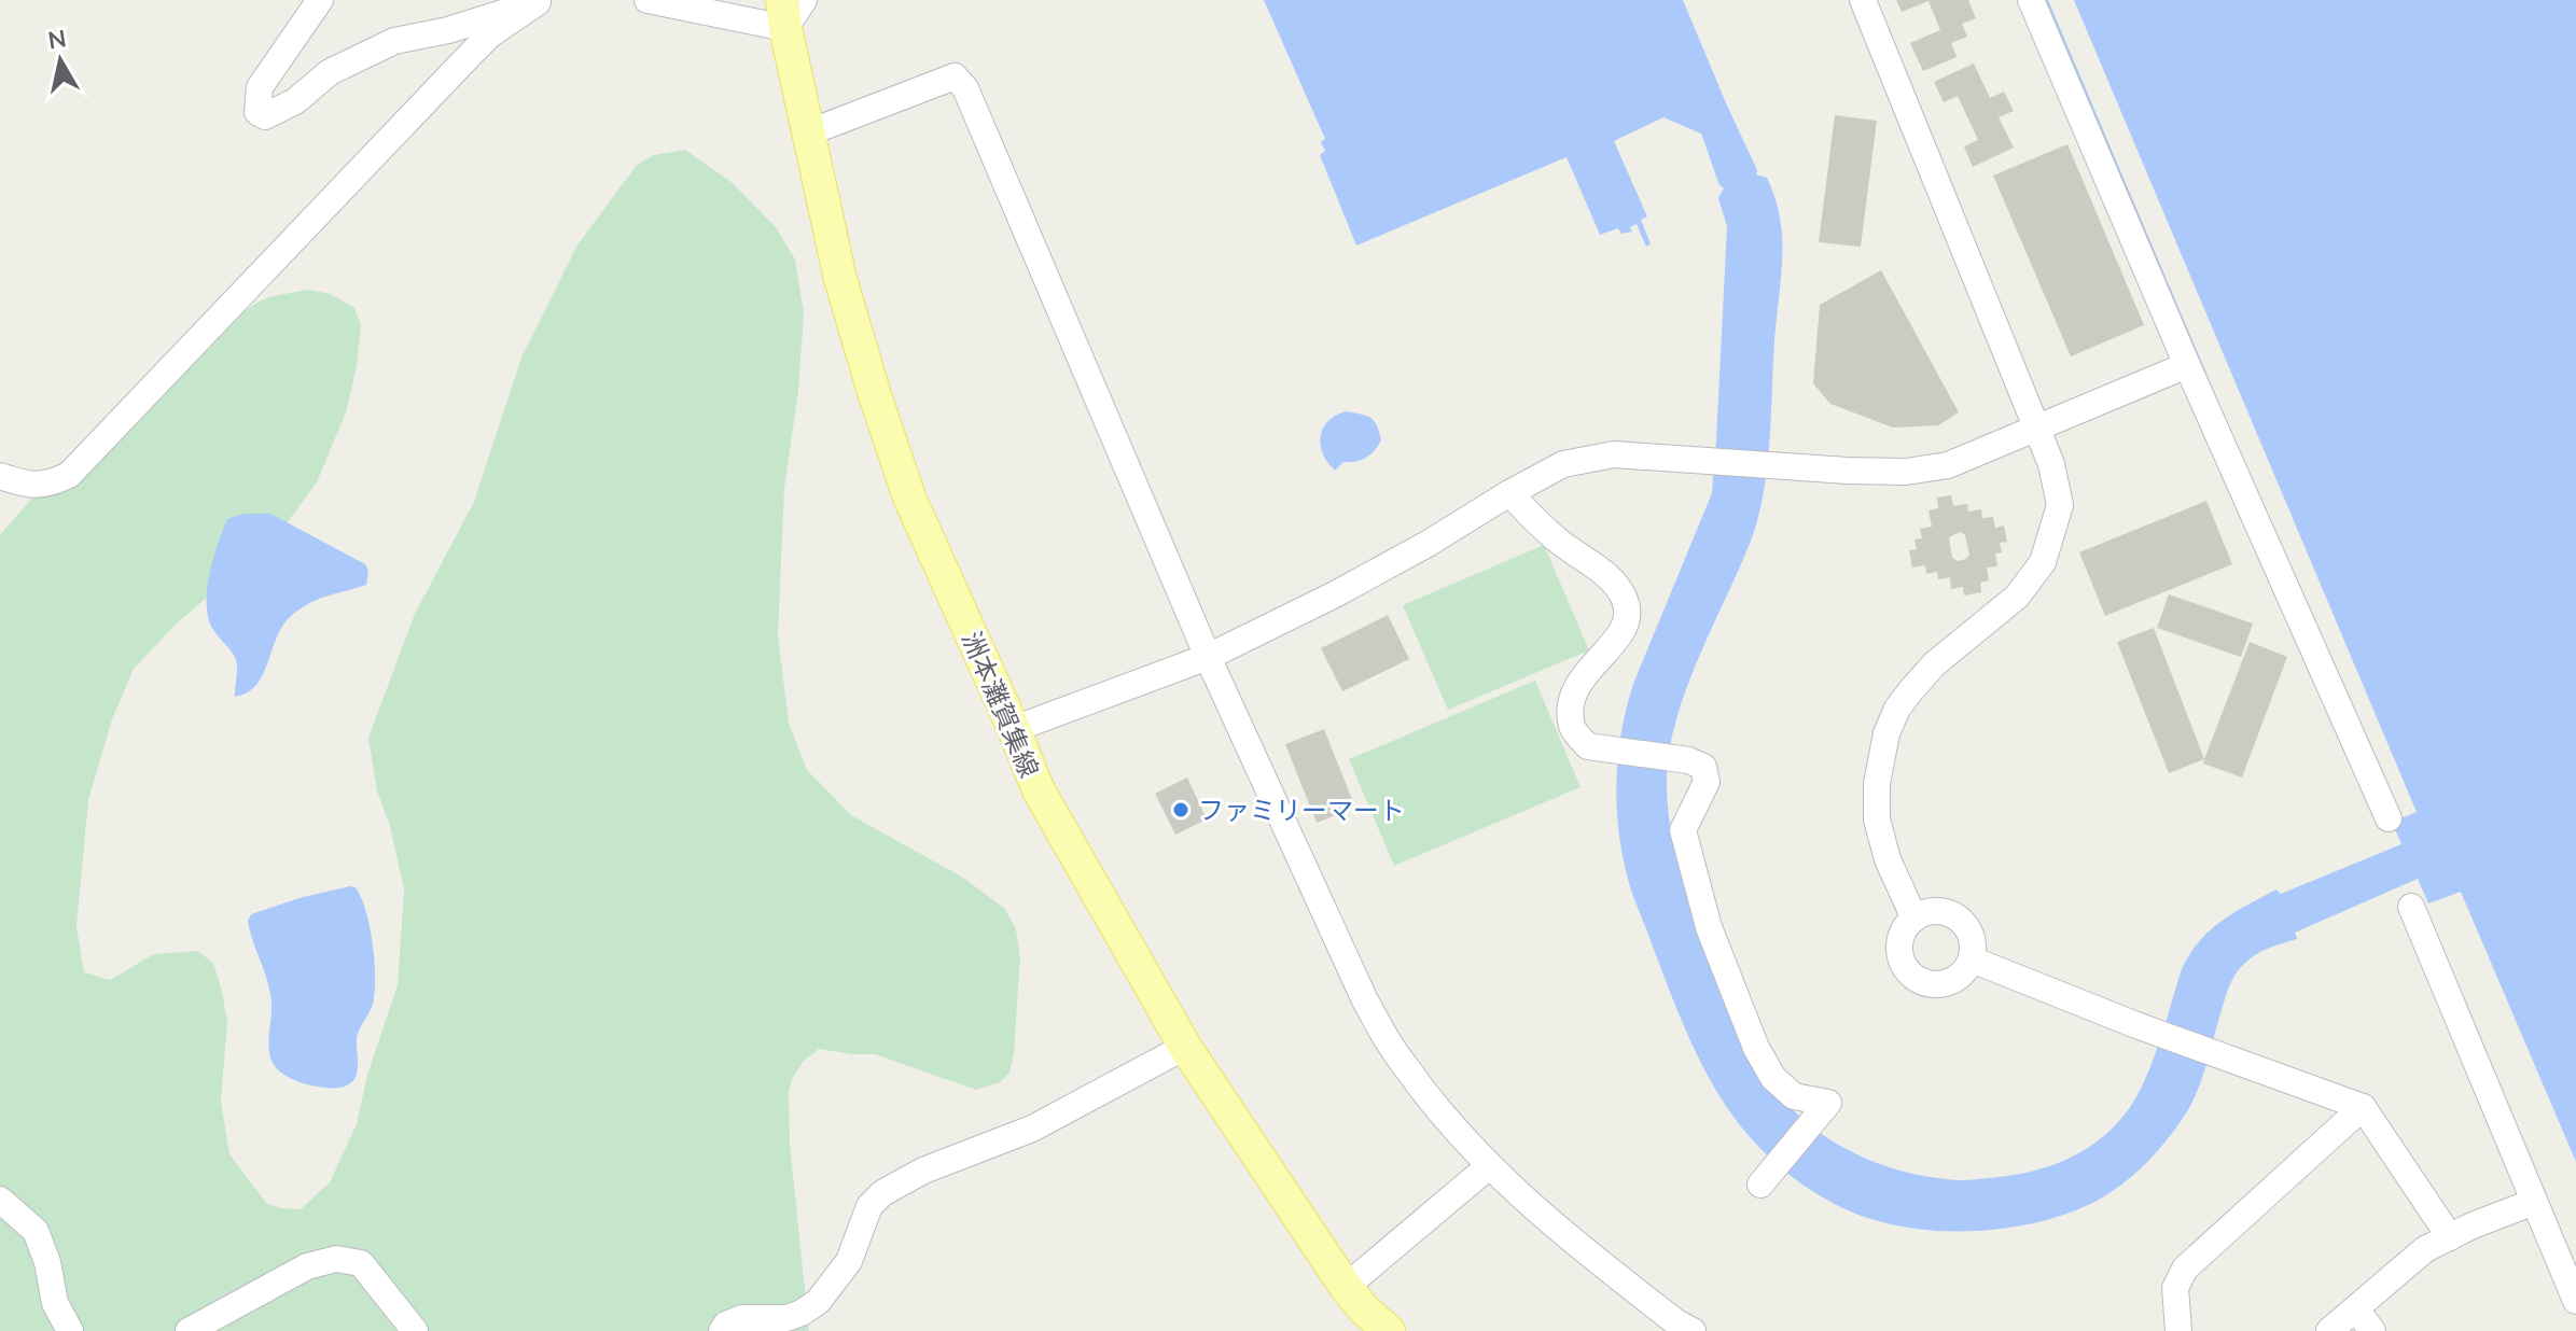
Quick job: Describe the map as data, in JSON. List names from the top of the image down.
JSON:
{
  "streets": {
    "main road": ["洲本灘賀集線"]
  },
  "places": ["ファミリーマート"],
  "north": "top"
}
